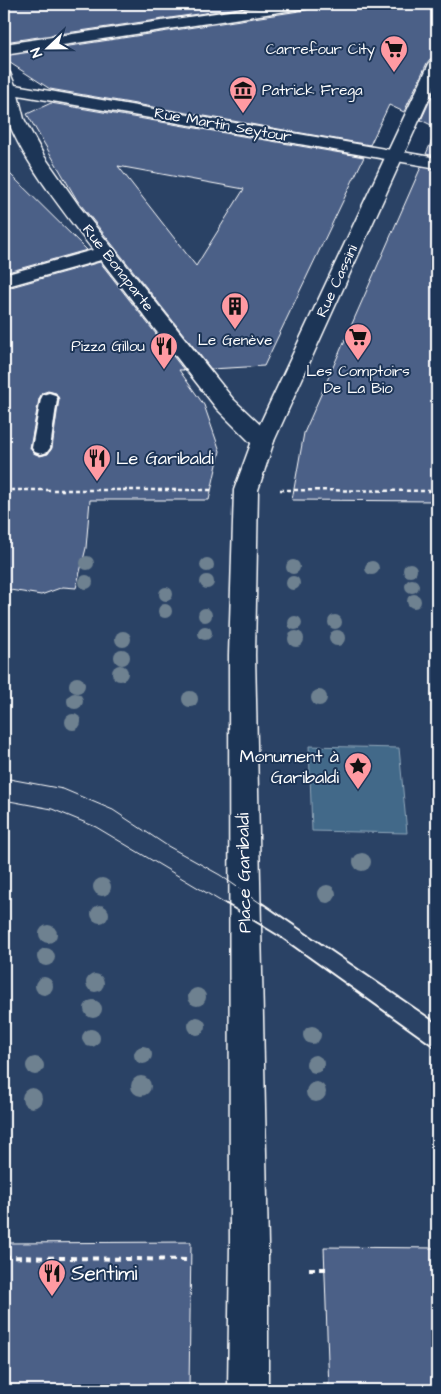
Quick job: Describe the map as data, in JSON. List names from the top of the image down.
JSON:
{
  "streets": {
    "street": [
      "Rue Martin Seytour",
      "Rue Bonaparte",
      "Rue Cassini",
      "Place Garibaldi"
    ]
  },
  "crossings": [
    ["Rue Martin Seytour", "Rue Bonaparte"],
    ["Rue Martin Seytour", "Rue Cassini"],
    ["Rue Bonaparte", "Rue Cassini"],
    ["Rue Cassini", "Place Garibaldi"]
  ],
  "places": {
    "supermarket": ["Carrefour City", "Les Comptoirs De La Bio"],
    "museum": ["Patrick Frega"],
    "building": ["Le Genève"],
    "restaurant": ["Pizza Gillou", "Le Garibaldi", "Sentimi"],
    "place": ["Monument à Garibaldi"]
  },
  "north": "left"
}
